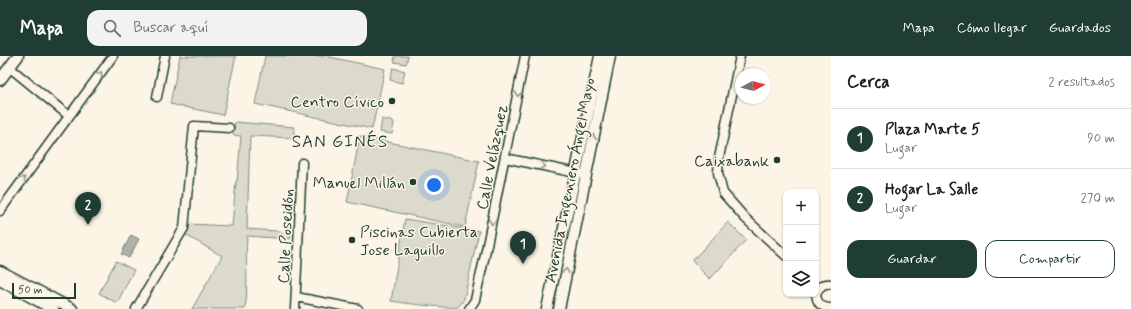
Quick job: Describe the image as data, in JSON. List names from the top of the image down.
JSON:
{
  "streets": {
    "main road": ["Avenida Ingeniero Ángel Mayo"],
    "street": ["Calle Velázquez", "Calle Poseidón"]
  },
  "one_way": ["Calle Velázquez"],
  "districts": ["SAN GINÉS"],
  "places": [
    "Centro Cívico",
    "Caixabank",
    "Manuel Millán",
    "Piscinas Cubierta Jose Laguillo"
  ],
  "scale_bar": "50 m",
  "north": "right",
  "page": {
    "header": "Mapa",
    "search": "Buscar aquí",
    "nav": ["Mapa", "Cómo llegar", "Guardados"],
    "heading": ["Cerca", "2 resultados"],
    "list": [
      {
        "mark": "1",
        "name": "Plaza Marte 5",
        "note": "Lugar",
        "value": "90 m"
      },
      {
        "mark": "2",
        "name": "Hogar La Salle",
        "note": "Lugar",
        "value": "270 m"
      }
    ],
    "map_buttons": ["+", "−"],
    "pins": ["2", "1"],
    "buttons": ["Guardar", "Compartir"],
    "scale": "50 m"
  }
}
